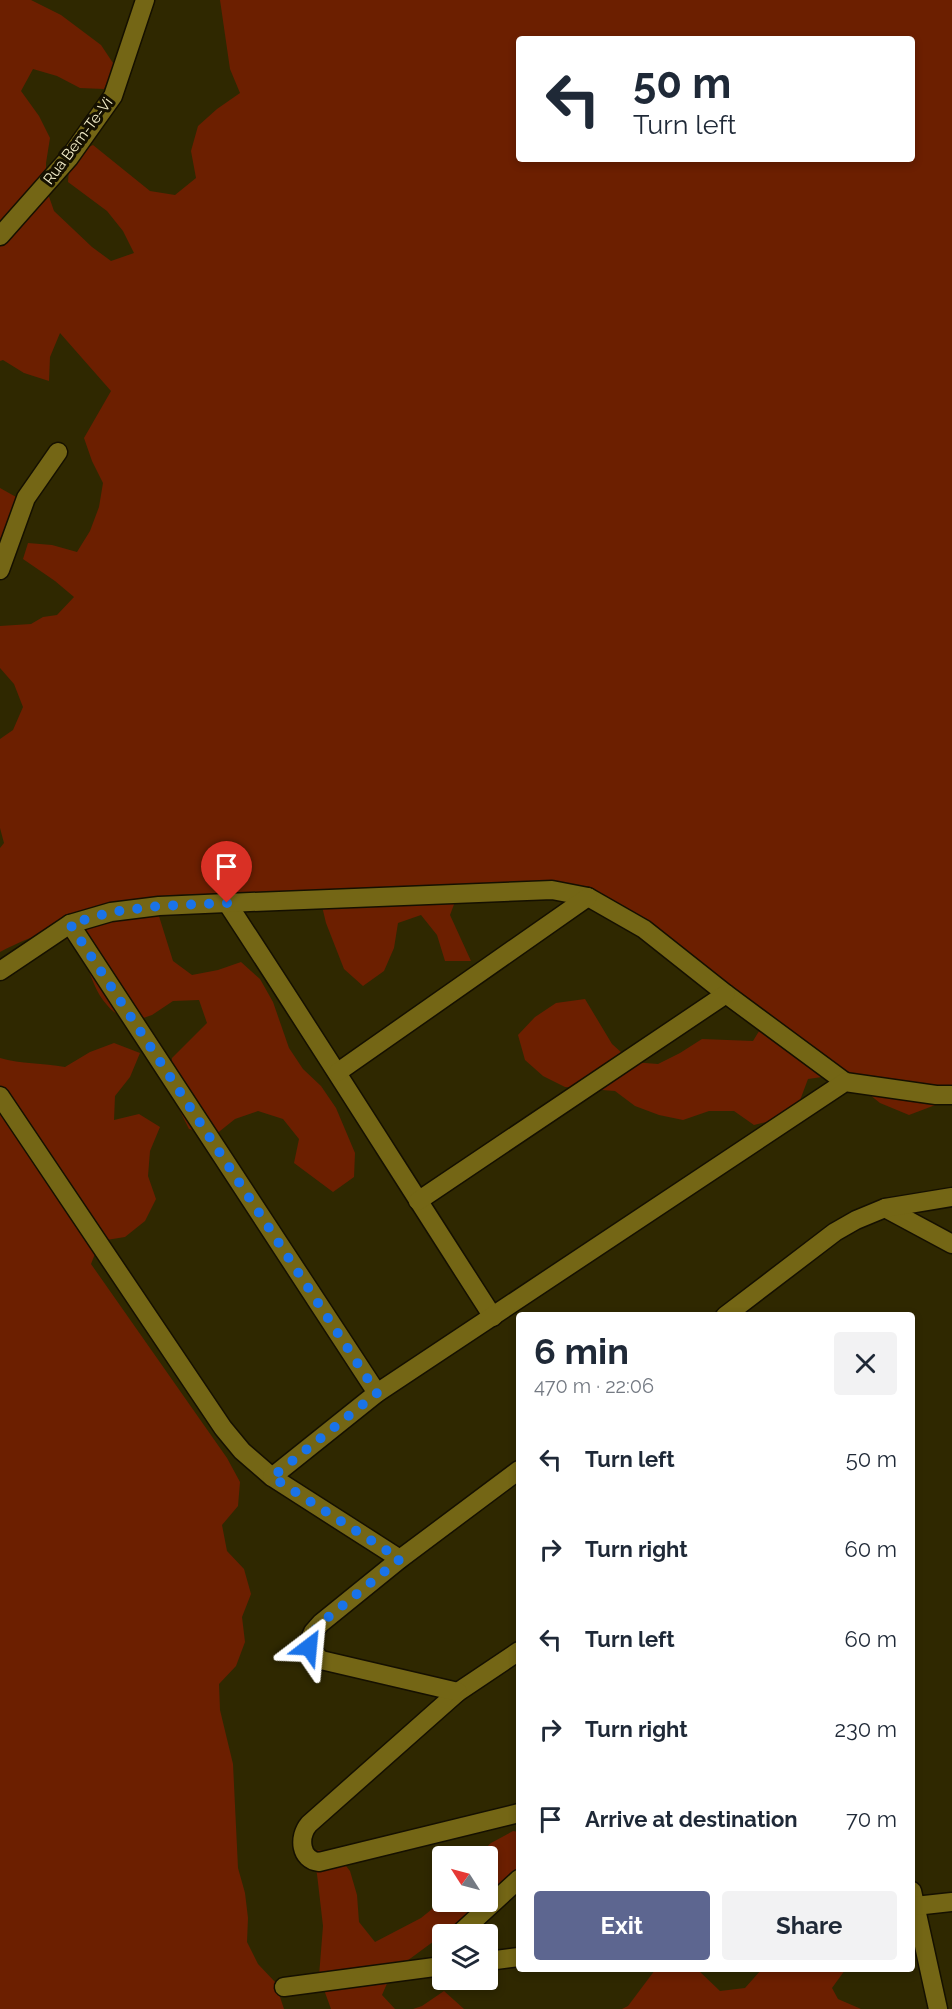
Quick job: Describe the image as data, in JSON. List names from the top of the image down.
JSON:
{
  "streets": {
    "street": ["Rua Bem-Te-Vi"]
  },
  "north": "top left",
  "page": {
    "turn": ["50 m", "Turn left"],
    "heading": ["6 min", "470 m · 22:06"],
    "list": [
      {
        "name": "Turn left",
        "value": "50 m"
      },
      {
        "name": "Turn right",
        "value": "60 m"
      },
      {
        "name": "Turn left",
        "value": "60 m"
      },
      {
        "name": "Turn right",
        "value": "230 m"
      },
      {
        "name": "Arrive at destination",
        "value": "70 m"
      }
    ],
    "buttons": ["Exit", "Share"]
  }
}
